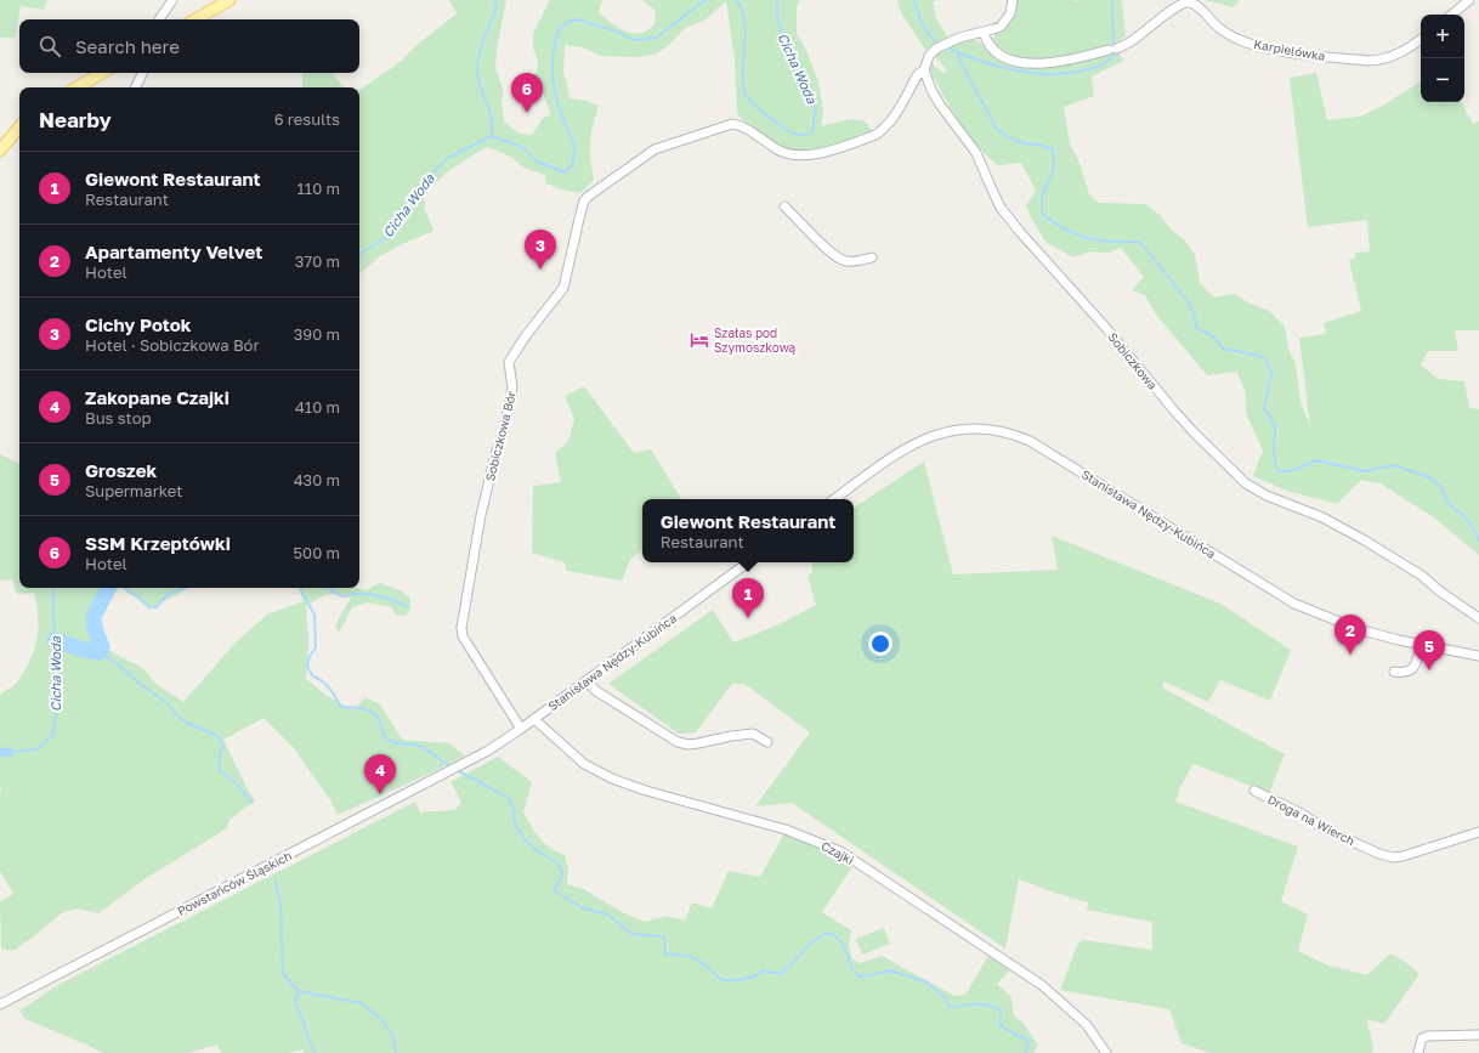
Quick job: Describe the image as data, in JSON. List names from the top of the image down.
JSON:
{
  "streets": {
    "street": [
      "Karpielówka",
      "Sobiczkowa",
      "Sobiczkowa Bór",
      "Stanisława Nędzy-Kubińca",
      "Droga na Wierch",
      "Czajki",
      "Powstańców Śląskich"
    ]
  },
  "crossings": [
    ["Sobiczkowa", "Sobiczkowa Bór"],
    ["Sobiczkowa Bór", "Stanisława Nędzy-Kubińca"],
    ["Stanisława Nędzy-Kubińca", "Czajki"],
    ["Stanisława Nędzy-Kubińca", "Powstańców Śląskich"]
  ],
  "water": ["Cicha Woda"],
  "places": {
    "hotel": ["Szałas pod Szymoszkową"]
  },
  "page": {
    "map_buttons": ["+", "−"],
    "search": "Search here",
    "pins": [
      "6",
      "3",
      "1",
      "2",
      "5",
      "4"
    ],
    "heading": ["Nearby", "6 results"],
    "list": [
      {
        "mark": "1",
        "name": "Giewont Restaurant",
        "note": "Restaurant",
        "value": "110 m"
      },
      {
        "mark": "2",
        "name": "Apartamenty Velvet",
        "note": "Hotel",
        "value": "370 m"
      },
      {
        "mark": "3",
        "name": "Cichy Potok",
        "note": "Hotel · Sobiczkowa Bór",
        "value": "390 m"
      },
      {
        "mark": "4",
        "name": "Zakopane Czajki",
        "note": "Bus stop",
        "value": "410 m"
      },
      {
        "mark": "5",
        "name": "Groszek",
        "note": "Supermarket",
        "value": "430 m"
      },
      {
        "mark": "6",
        "name": "SSM Krzeptówki",
        "note": "Hotel",
        "value": "500 m"
      }
    ],
    "popup": ["Giewont Restaurant", "Restaurant"]
  }
}
